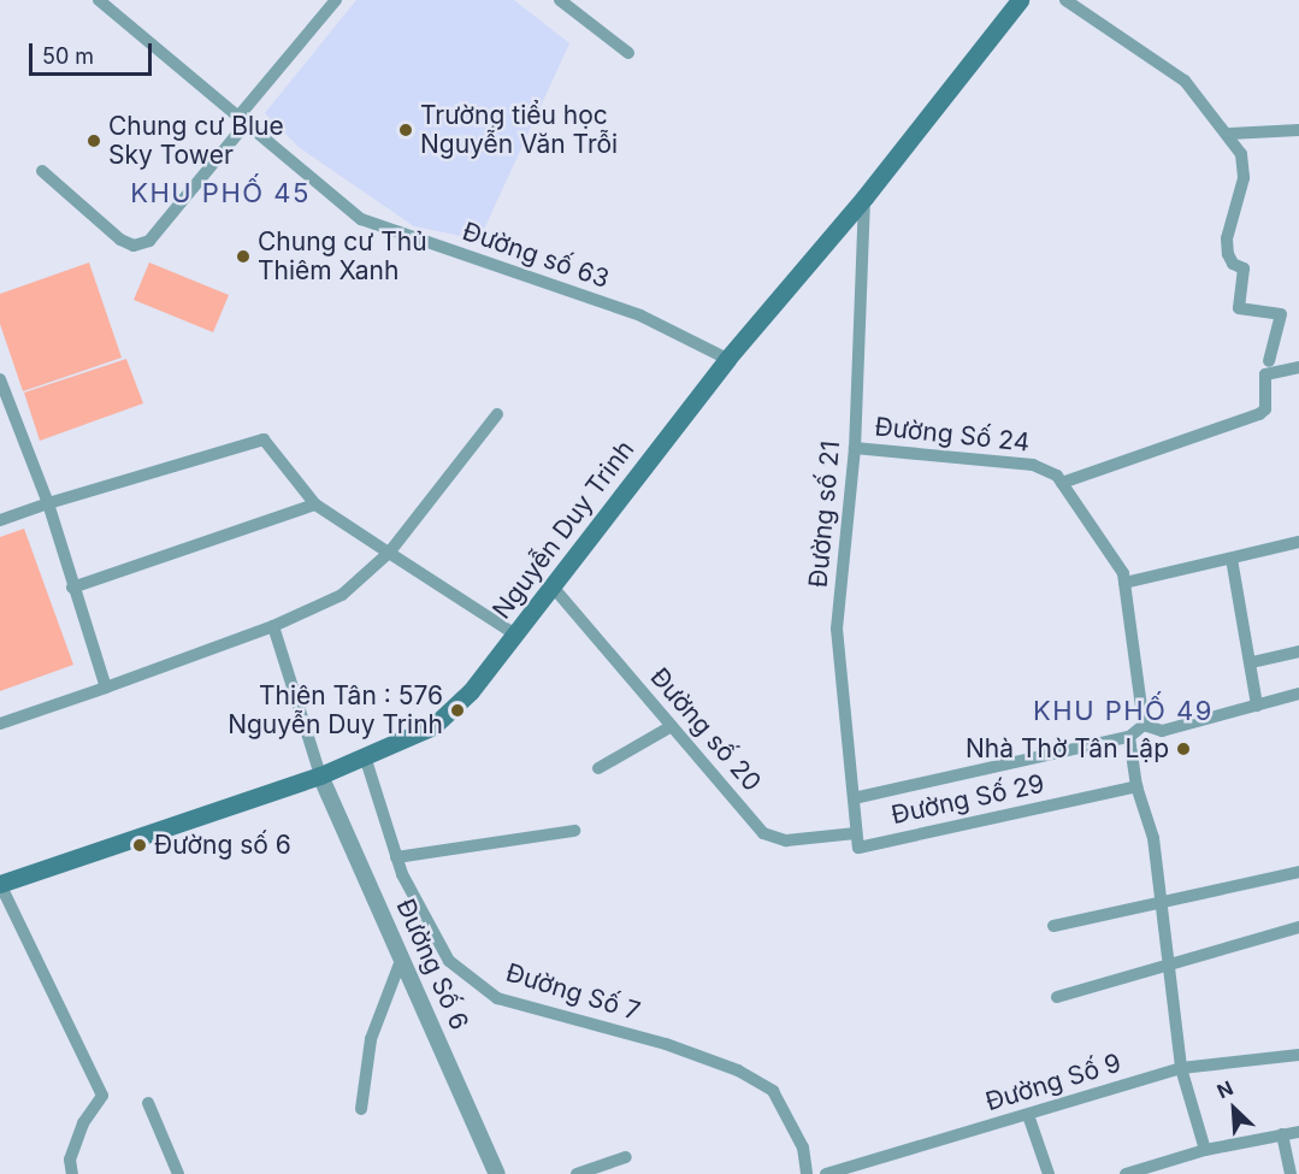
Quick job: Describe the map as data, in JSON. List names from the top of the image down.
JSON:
{
  "streets": {
    "main road": ["Nguyễn Duy Trinh"],
    "street": [
      "Đường số 63",
      "Đường Số 24",
      "Đường số 21",
      "Đường số 20",
      "Đường Số 29",
      "Đường Số 6",
      "Đường Số 7",
      "Đường Số 9"
    ]
  },
  "crossings": [
    ["Đường số 63", "Nguyễn Duy Trinh"],
    ["Đường Số 24", "Đường số 21"],
    ["Đường số 21", "Nguyễn Duy Trinh"],
    ["Đường số 21", "Đường số 20"],
    ["Đường số 21", "Đường Số 29"],
    ["Nguyễn Duy Trinh", "Đường số 20"],
    ["Nguyễn Duy Trinh", "Đường Số 6"],
    ["Nguyễn Duy Trinh", "Đường Số 7"],
    ["Đường số 20", "Đường Số 29"]
  ],
  "districts": ["KHU PHỐ 45", "KHU PHỐ 49"],
  "places": [
    "Trường tiểu học Nguyễn Văn Trỗi",
    "Chung cư Blue Sky Tower",
    "Chung cư Thủ Thiêm Xanh",
    "Thiên Tân : 576 Nguyễn Duy Trinh",
    "Nhà Thờ Tân Lập",
    "Đường số 6"
  ],
  "scale_bar": "50 m",
  "north": "top left"
}
